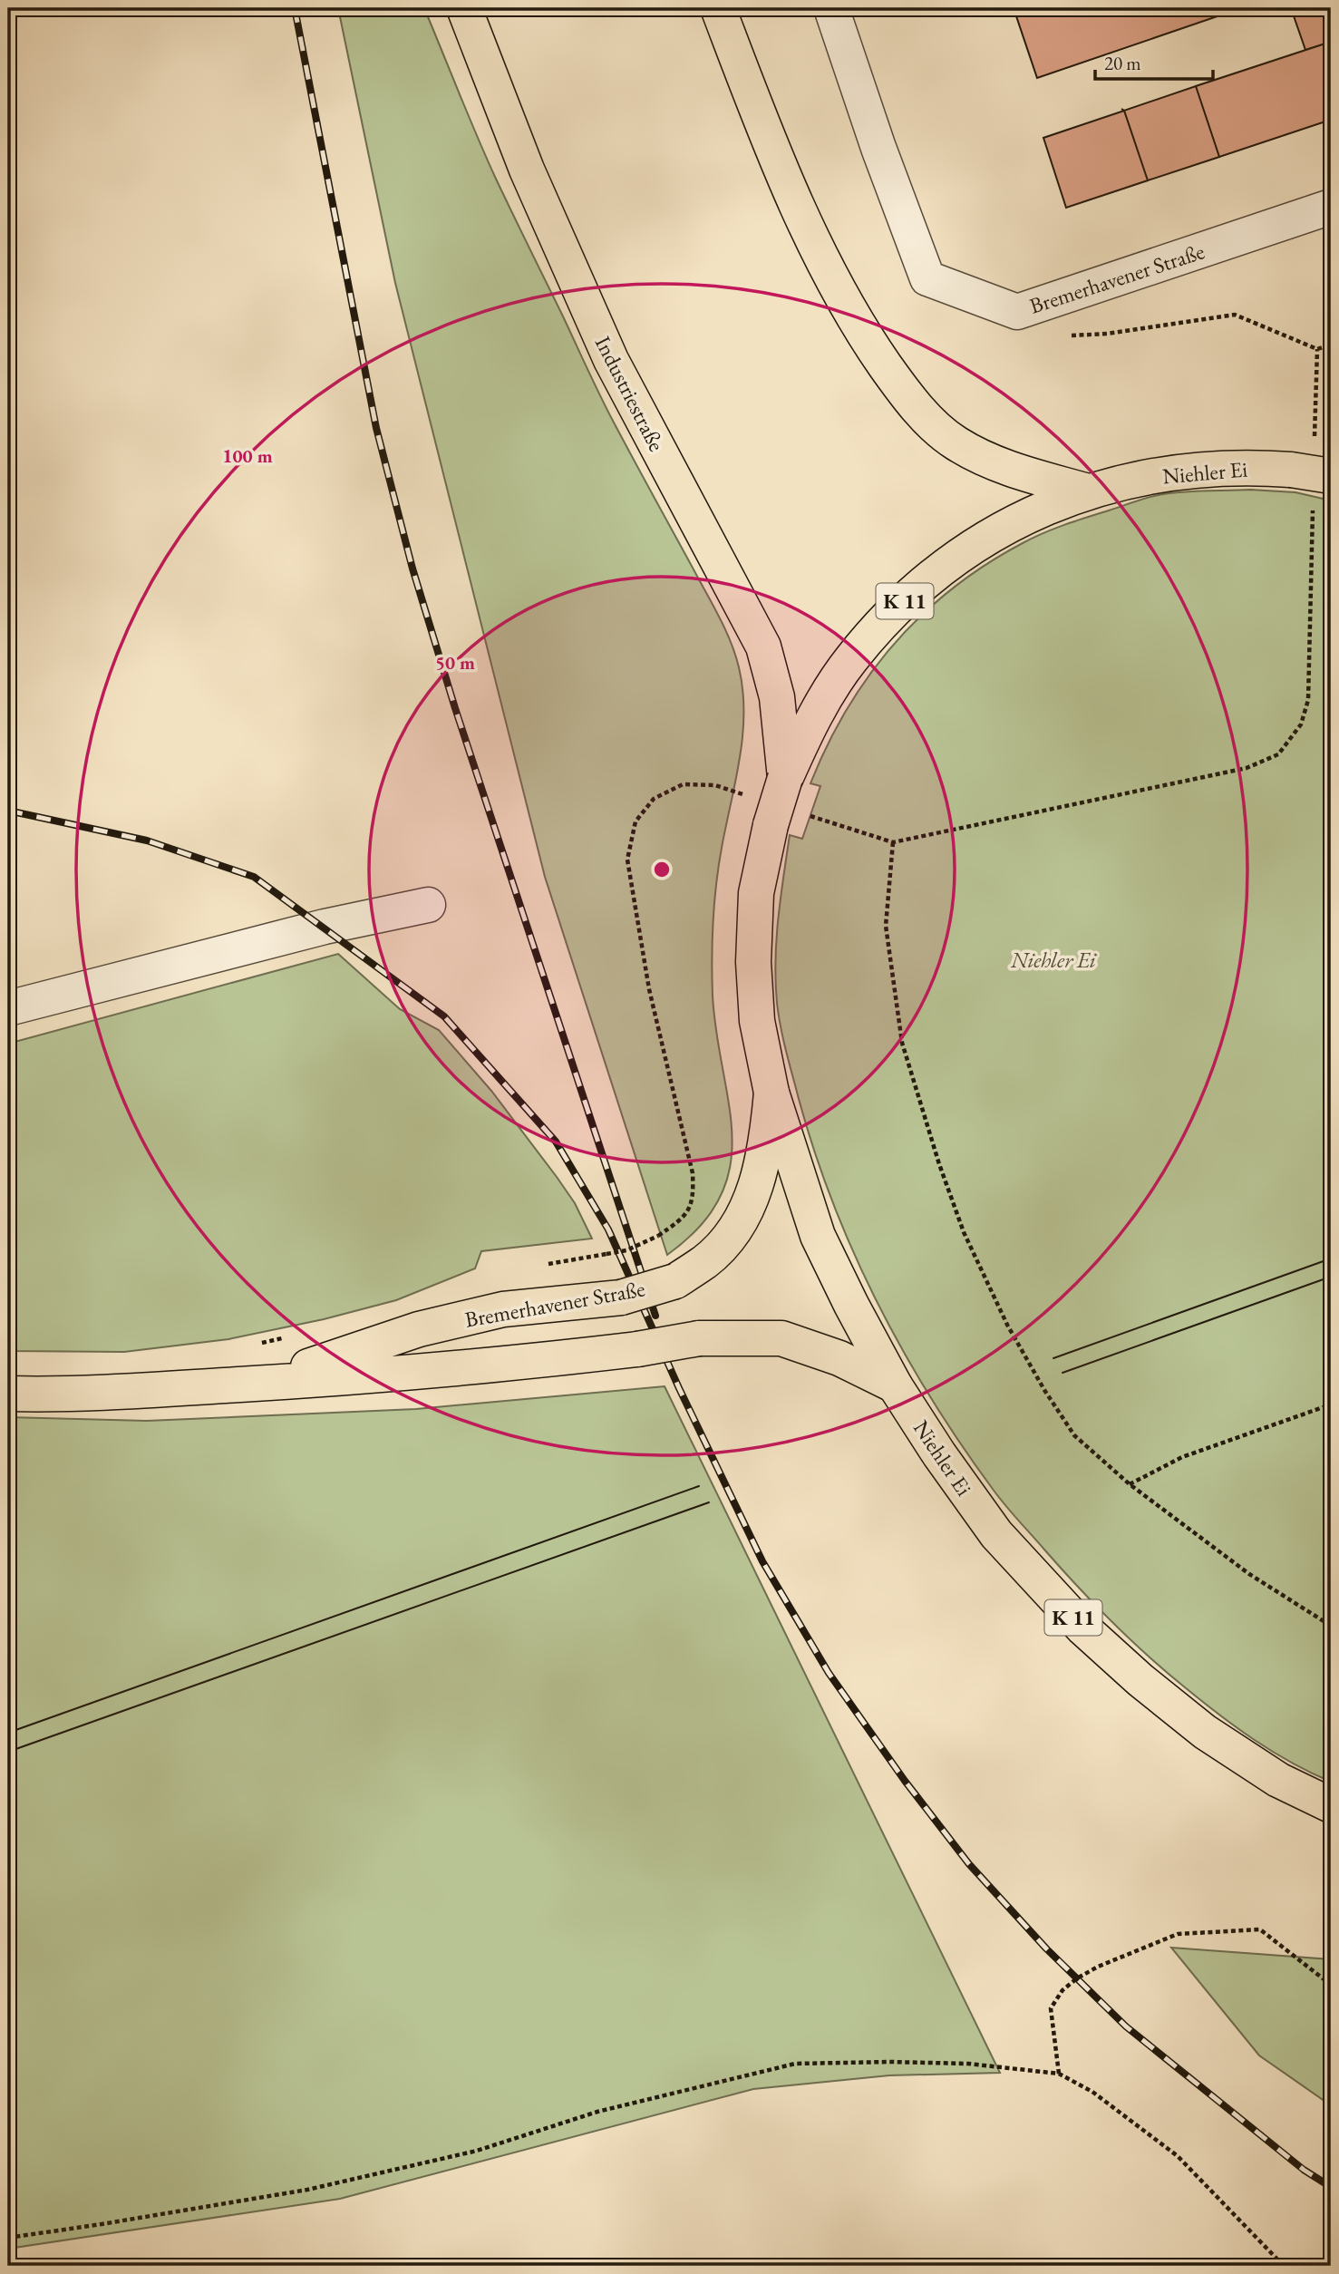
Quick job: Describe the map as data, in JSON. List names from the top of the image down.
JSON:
{
  "streets": {
    "main road": [
      "Bremerhavener Straße",
      "Industriestraße",
      "Niehler Ei",
      "K 11"
    ]
  },
  "crossings": [
    ["Bremerhavener Straße", "Niehler Ei"],
    ["Industriestraße", "Niehler Ei"]
  ],
  "parks": ["Niehler Ei"],
  "scale_bar": "20 m",
  "rings": ["100 m", "50 m"]
}
